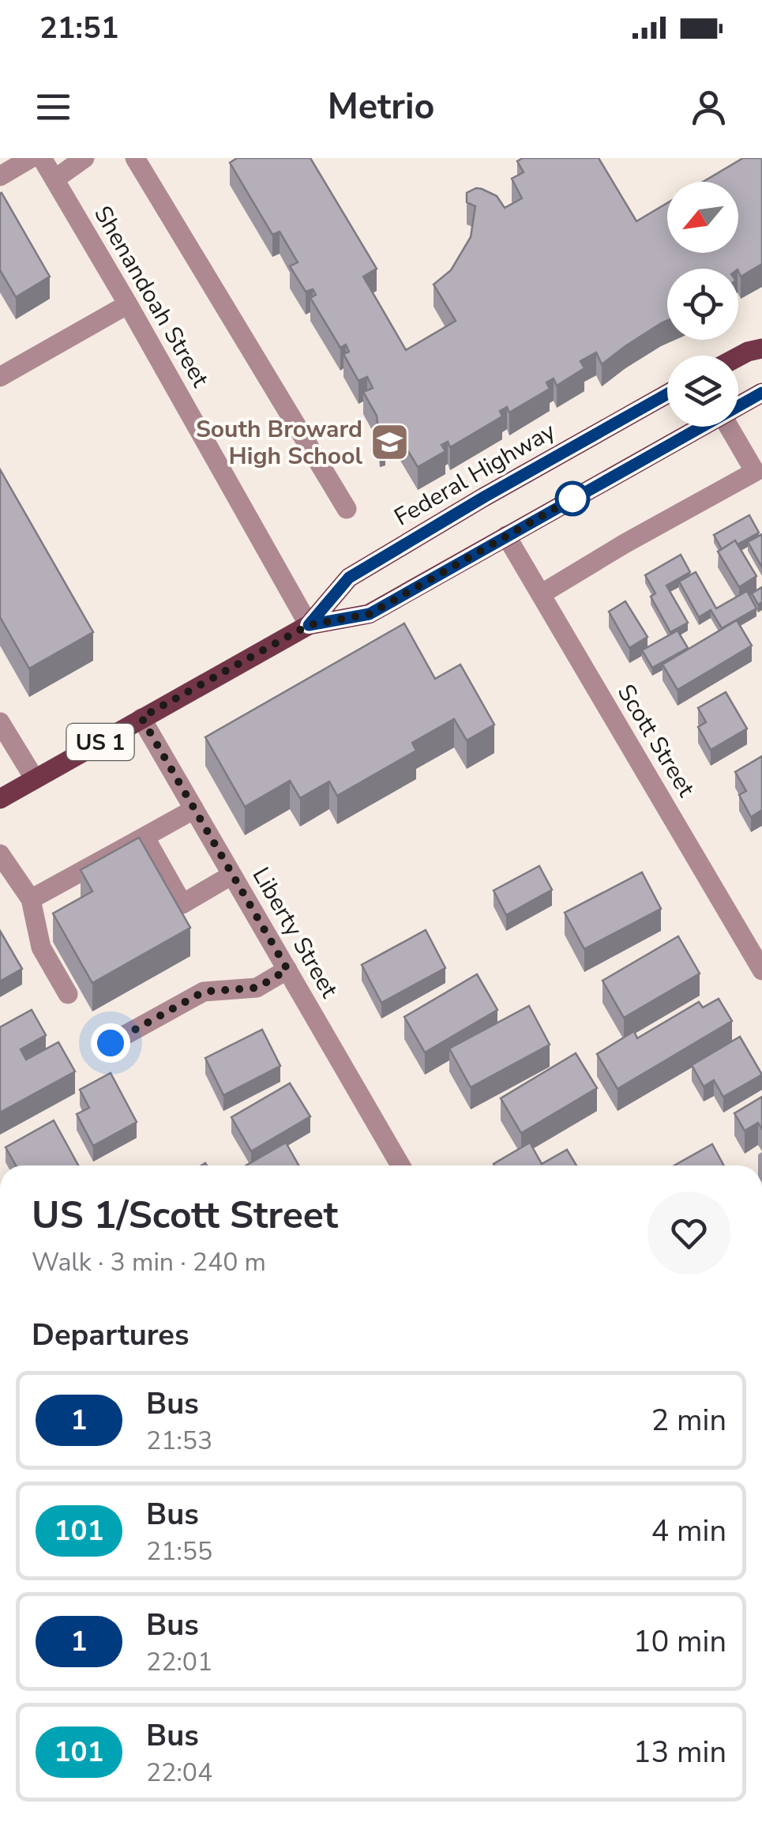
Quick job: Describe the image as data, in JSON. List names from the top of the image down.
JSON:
{
  "streets": {
    "main road": ["Federal Highway", "US 1"],
    "street": ["Shenandoah Street", "Scott Street", "Liberty Street"]
  },
  "crossings": [
    ["Shenandoah Street", "Federal Highway"],
    ["Federal Highway", "Scott Street"],
    ["Federal Highway", "Liberty Street"]
  ],
  "places": {
    "school or university": ["South Broward High School"]
  },
  "lines": ["bus line 1"],
  "north": "bottom left",
  "page": {
    "status": "21:51",
    "header": "Metrio",
    "heading": [
      ["US 1/Scott Street", "Walk · 3 min · 240 m"],
      "Departures"
    ],
    "list": [
      {
        "mark": "1",
        "name": "Bus",
        "note": "21:53",
        "value": "2 min"
      },
      {
        "mark": "101",
        "name": "Bus",
        "note": "21:55",
        "value": "4 min"
      },
      {
        "mark": "1",
        "name": "Bus",
        "note": "22:01",
        "value": "10 min"
      },
      {
        "mark": "101",
        "name": "Bus",
        "note": "22:04",
        "value": "13 min"
      }
    ]
  }
}
